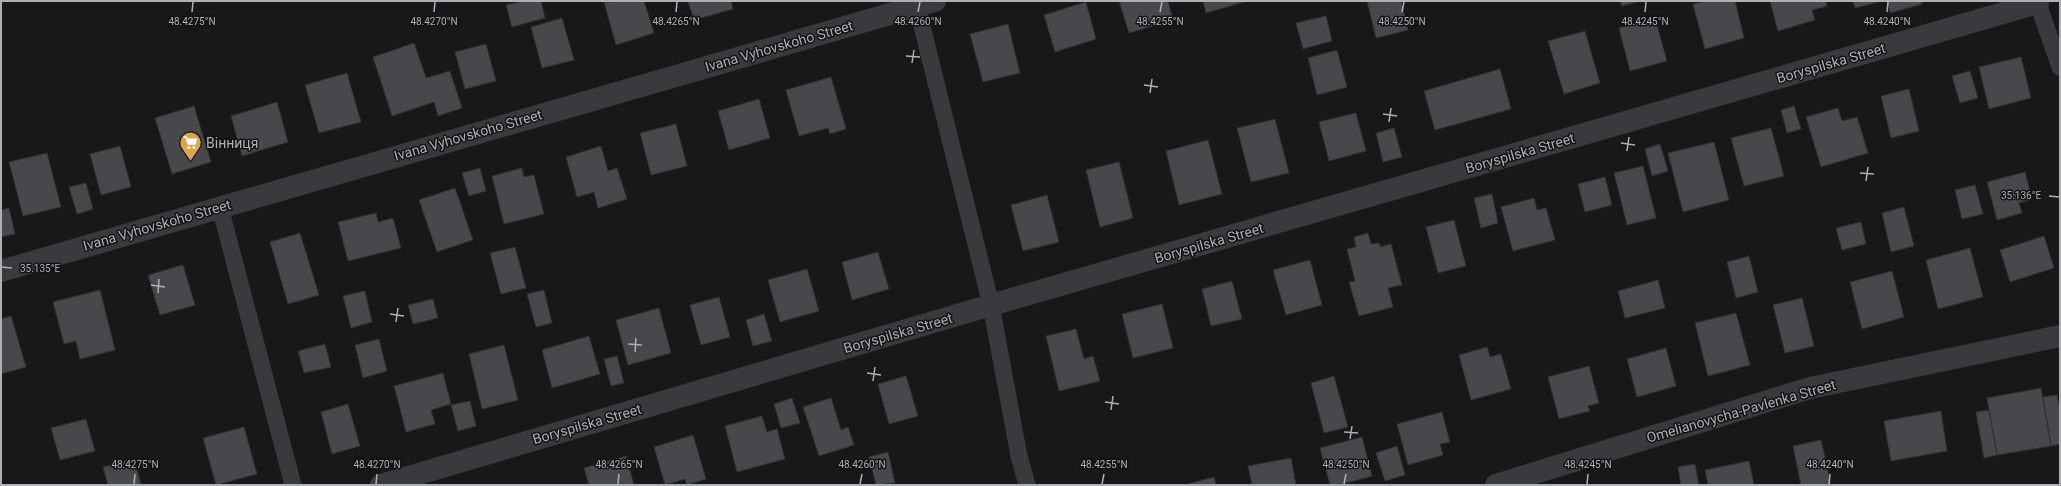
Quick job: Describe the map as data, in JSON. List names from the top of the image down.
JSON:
{
  "streets": {
    "street": ["Ivana Vyhovskoho Street", "Boryspilska Street", "Omelianovycha-Pavlenka Street"]
  },
  "places": {
    "supermarket": ["Вінниця"]
  },
  "coordinates": [
    "48.4275°N",
    "48.4270°N",
    "48.4265°N",
    "48.4260°N",
    "48.4255°N",
    "48.4250°N",
    "48.4245°N",
    "48.4240°N",
    "35.136°E",
    "35.135°E"
  ]
}
